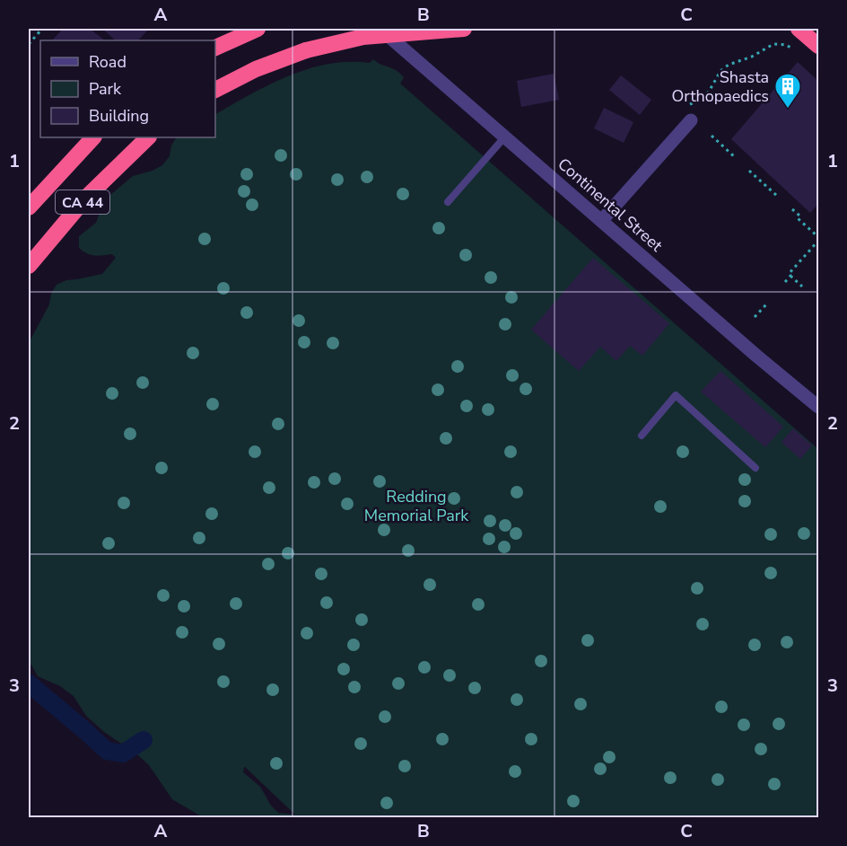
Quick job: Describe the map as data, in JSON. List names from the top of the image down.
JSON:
{
  "streets": {
    "highway": ["CA 44"],
    "street": ["Continental Street"]
  },
  "parks": ["Redding Memorial Park"],
  "places": {
    "building": ["Shasta Orthopaedics"]
  },
  "legend": ["Road", "Park", "Building"],
  "grid": {
    "columns": ["A", "B", "C"],
    "rows": ["1", "2", "3"]
  }
}
